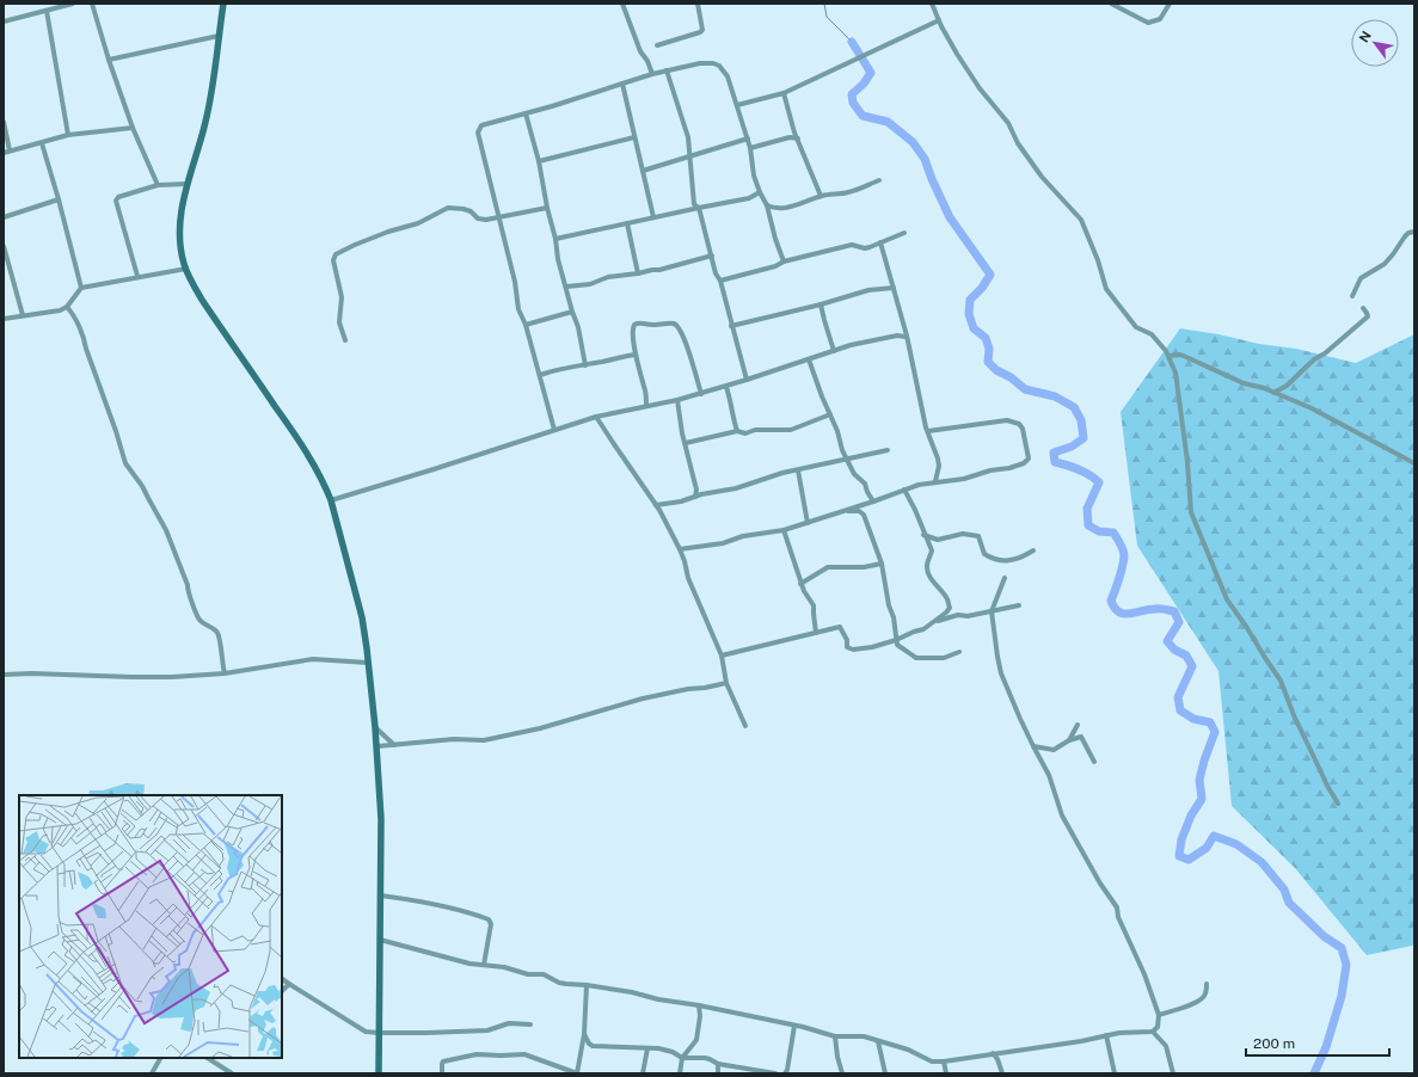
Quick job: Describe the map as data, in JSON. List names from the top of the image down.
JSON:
{
  "scale_bar": "200 m",
  "north": "top left"
}
